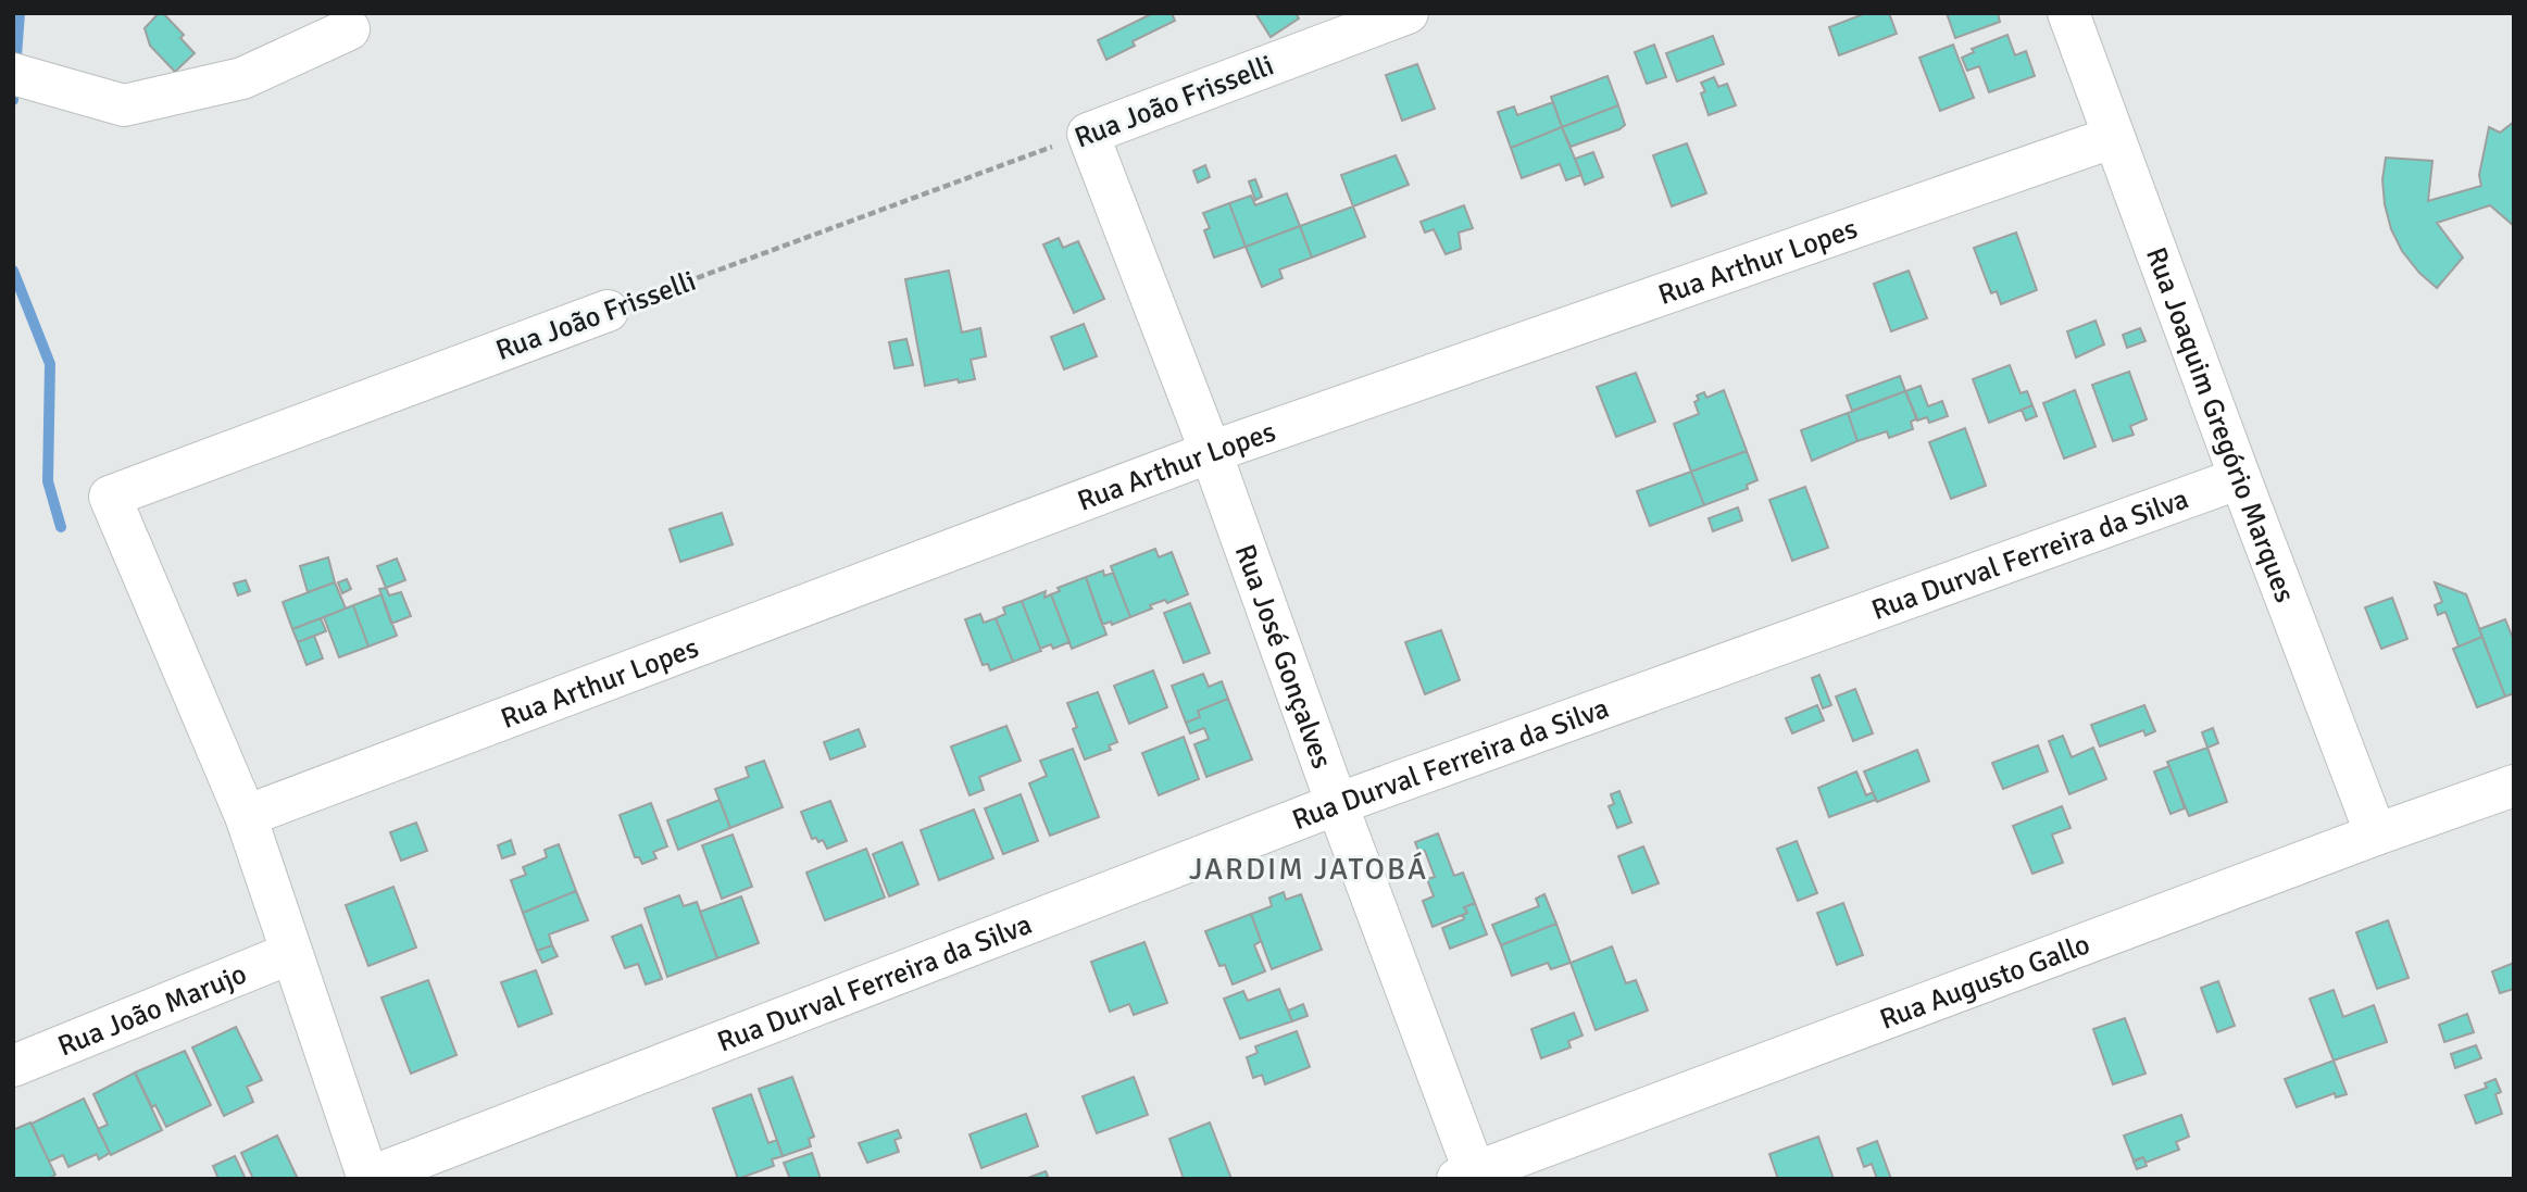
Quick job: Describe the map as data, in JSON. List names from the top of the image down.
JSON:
{
  "streets": {
    "street": [
      "Rua João Frisselli",
      "Rua Arthur Lopes",
      "Rua Joaquim Gregório Marques",
      "Rua Durval Ferreira da Silva",
      "Rua José Gonçalves",
      "Rua Augusto Gallo",
      "Rua João Marujo"
    ]
  },
  "crossings": [
    ["Rua João Frisselli", "Rua Arthur Lopes"],
    ["Rua João Frisselli", "Rua José Gonçalves"],
    ["Rua Arthur Lopes", "Rua Joaquim Gregório Marques"],
    ["Rua Arthur Lopes", "Rua José Gonçalves"],
    ["Rua Joaquim Gregório Marques", "Rua Durval Ferreira da Silva"],
    ["Rua Joaquim Gregório Marques", "Rua Augusto Gallo"],
    ["Rua Durval Ferreira da Silva", "Rua José Gonçalves"],
    ["Rua José Gonçalves", "Rua Augusto Gallo"]
  ],
  "districts": ["JARDIM JATOBÁ"]
}
